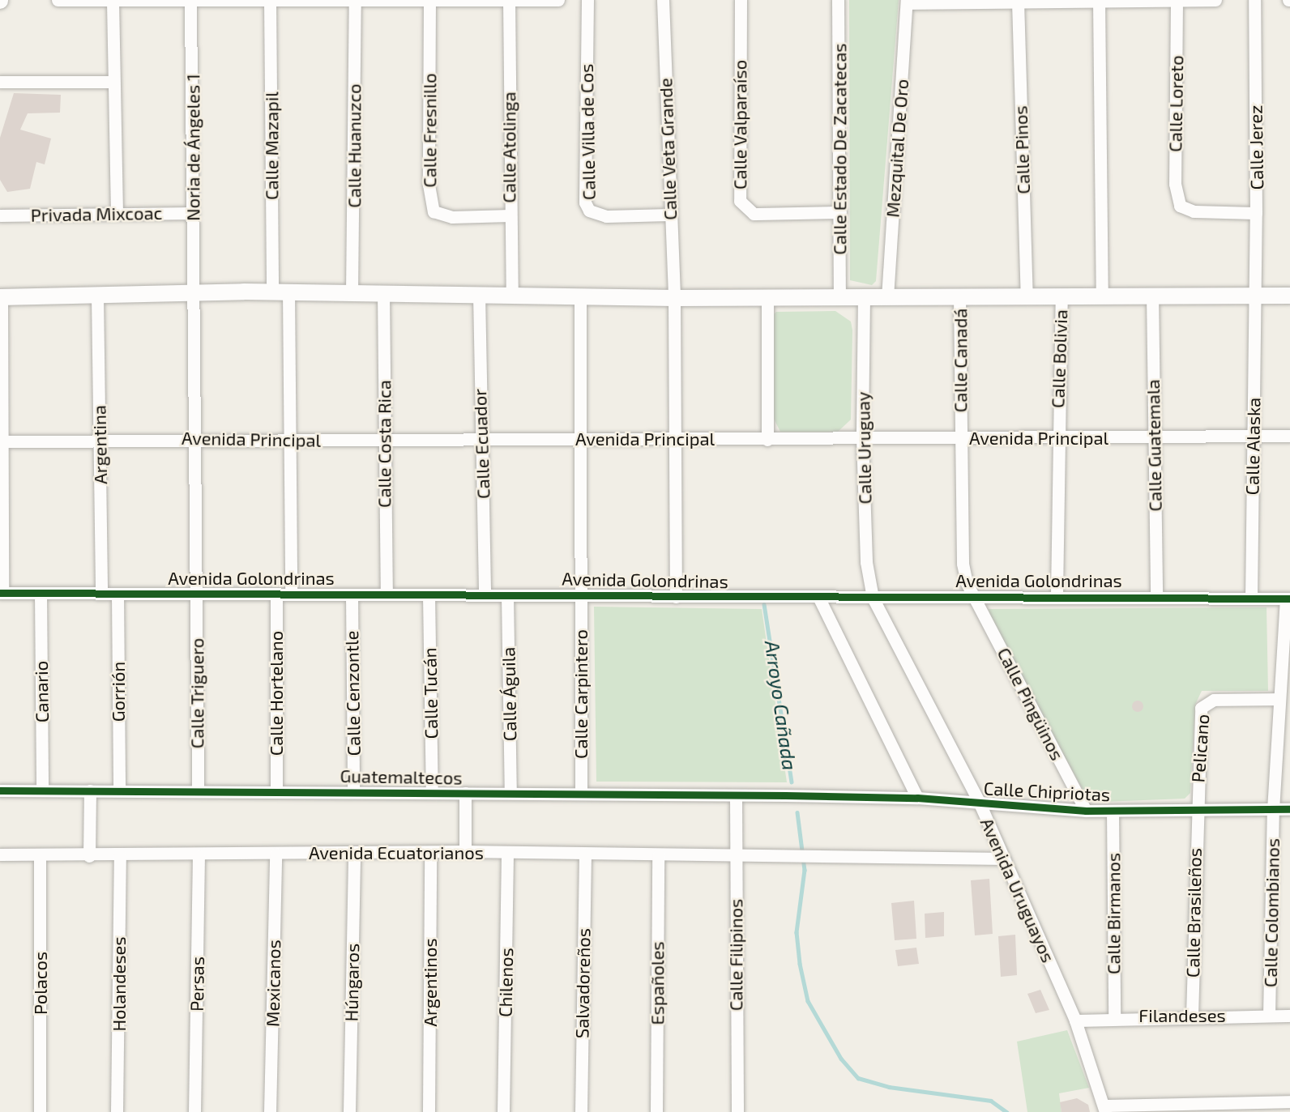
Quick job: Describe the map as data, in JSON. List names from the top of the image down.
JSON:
{
  "streets": {
    "street": [
      "Calle Loreto",
      "Calle Valparaíso",
      "Calle Fresnillo",
      "Calle Villa de Cos",
      "Calle Mazapil",
      "Calle Huanuzco",
      "Noria de Ángeles 1",
      "Calle Atolinga",
      "Calle Jerez",
      "Mezquital De Oro",
      "Calle Veta Grande",
      "Calle Estado De Zacatecas",
      "Calle Pinos",
      "Privada Mixcoac",
      "Calle Bolivia",
      "Calle Canadá",
      "Avenida Principal",
      "Calle Costa Rica",
      "Calle Ecuador",
      "Argentina",
      "Calle Guatemala",
      "Calle Alaska",
      "Calle Uruguay",
      "Avenida Golondrinas",
      "Canario",
      "Gorrión",
      "Calle Triguero",
      "Calle Hortelano",
      "Calle Cenzontle",
      "Calle Tucán",
      "Calle Águila",
      "Calle Carpintero",
      "Calle Pingüinos",
      "Pelicano",
      "Guatemaltecos",
      "Calle Chipriotas",
      "Avenida Ecuatorianos",
      "Avenida Uruguayos",
      "Calle Brasileños",
      "Calle Colombianos",
      "Calle Birmanos",
      "Calle Filipinos",
      "Húngaros",
      "Argentinos",
      "Chilenos",
      "Polacos",
      "Mexicanos",
      "Salvadoreños",
      "Españoles",
      "Holandeses",
      "Persas",
      "Filandeses"
    ]
  },
  "crossings": [
    ["Calle Loreto", "Calle Jerez"],
    ["Calle Valparaíso", "Calle Estado De Zacatecas"],
    ["Calle Fresnillo", "Calle Atolinga"],
    ["Calle Villa de Cos", "Calle Veta Grande"],
    ["Noria de Ángeles 1", "Privada Mixcoac"],
    ["Noria de Ángeles 1", "Avenida Principal"],
    ["Noria de Ángeles 1", "Calle Triguero"],
    ["Calle Jerez", "Calle Alaska"],
    ["Calle Veta Grande", "Avenida Principal"],
    ["Calle Veta Grande", "Avenida Golondrinas"],
    ["Calle Bolivia", "Avenida Principal"],
    ["Calle Bolivia", "Avenida Golondrinas"],
    ["Calle Canadá", "Avenida Principal"],
    ["Calle Canadá", "Avenida Golondrinas"],
    ["Calle Canadá", "Calle Pingüinos"],
    ["Avenida Principal", "Calle Costa Rica"],
    ["Avenida Principal", "Calle Ecuador"],
    ["Avenida Principal", "Argentina"],
    ["Avenida Principal", "Calle Guatemala"],
    ["Avenida Principal", "Calle Alaska"],
    ["Avenida Principal", "Calle Uruguay"],
    ["Avenida Principal", "Calle Triguero"],
    ["Avenida Principal", "Calle Carpintero"],
    ["Calle Costa Rica", "Avenida Golondrinas"],
    ["Calle Ecuador", "Avenida Golondrinas"],
    ["Argentina", "Avenida Golondrinas"],
    ["Calle Guatemala", "Avenida Golondrinas"],
    ["Calle Alaska", "Avenida Golondrinas"],
    ["Calle Uruguay", "Avenida Golondrinas"],
    ["Calle Uruguay", "Avenida Uruguayos"],
    ["Avenida Golondrinas", "Canario"],
    ["Avenida Golondrinas", "Gorrión"],
    ["Avenida Golondrinas", "Calle Triguero"],
    ["Avenida Golondrinas", "Calle Hortelano"],
    ["Avenida Golondrinas", "Calle Cenzontle"],
    ["Avenida Golondrinas", "Calle Tucán"],
    ["Avenida Golondrinas", "Calle Águila"],
    ["Avenida Golondrinas", "Calle Carpintero"],
    ["Avenida Golondrinas", "Calle Pingüinos"],
    ["Avenida Golondrinas", "Avenida Uruguayos"],
    ["Avenida Golondrinas", "Calle Colombianos"],
    ["Canario", "Guatemaltecos"],
    ["Gorrión", "Guatemaltecos"],
    ["Calle Triguero", "Guatemaltecos"],
    ["Calle Hortelano", "Guatemaltecos"],
    ["Calle Cenzontle", "Guatemaltecos"],
    ["Calle Tucán", "Guatemaltecos"],
    ["Calle Águila", "Guatemaltecos"],
    ["Calle Carpintero", "Guatemaltecos"],
    ["Calle Pingüinos", "Calle Chipriotas"],
    ["Pelicano", "Calle Chipriotas"],
    ["Pelicano", "Calle Brasileños"],
    ["Pelicano", "Calle Colombianos"],
    ["Guatemaltecos", "Calle Chipriotas"],
    ["Guatemaltecos", "Calle Filipinos"],
    ["Calle Chipriotas", "Avenida Uruguayos"],
    ["Calle Chipriotas", "Calle Brasileños"],
    ["Calle Chipriotas", "Calle Colombianos"],
    ["Calle Chipriotas", "Calle Birmanos"],
    ["Avenida Ecuatorianos", "Avenida Uruguayos"],
    ["Avenida Ecuatorianos", "Calle Filipinos"],
    ["Avenida Ecuatorianos", "Húngaros"],
    ["Avenida Ecuatorianos", "Argentinos"],
    ["Avenida Ecuatorianos", "Chilenos"],
    ["Avenida Ecuatorianos", "Polacos"],
    ["Avenida Ecuatorianos", "Mexicanos"],
    ["Avenida Ecuatorianos", "Salvadoreños"],
    ["Avenida Ecuatorianos", "Españoles"],
    ["Avenida Ecuatorianos", "Holandeses"],
    ["Avenida Ecuatorianos", "Persas"],
    ["Avenida Uruguayos", "Filandeses"],
    ["Calle Brasileños", "Filandeses"],
    ["Calle Colombianos", "Filandeses"],
    ["Calle Birmanos", "Filandeses"]
  ],
  "water": ["Arroyo Cañada"]
}
